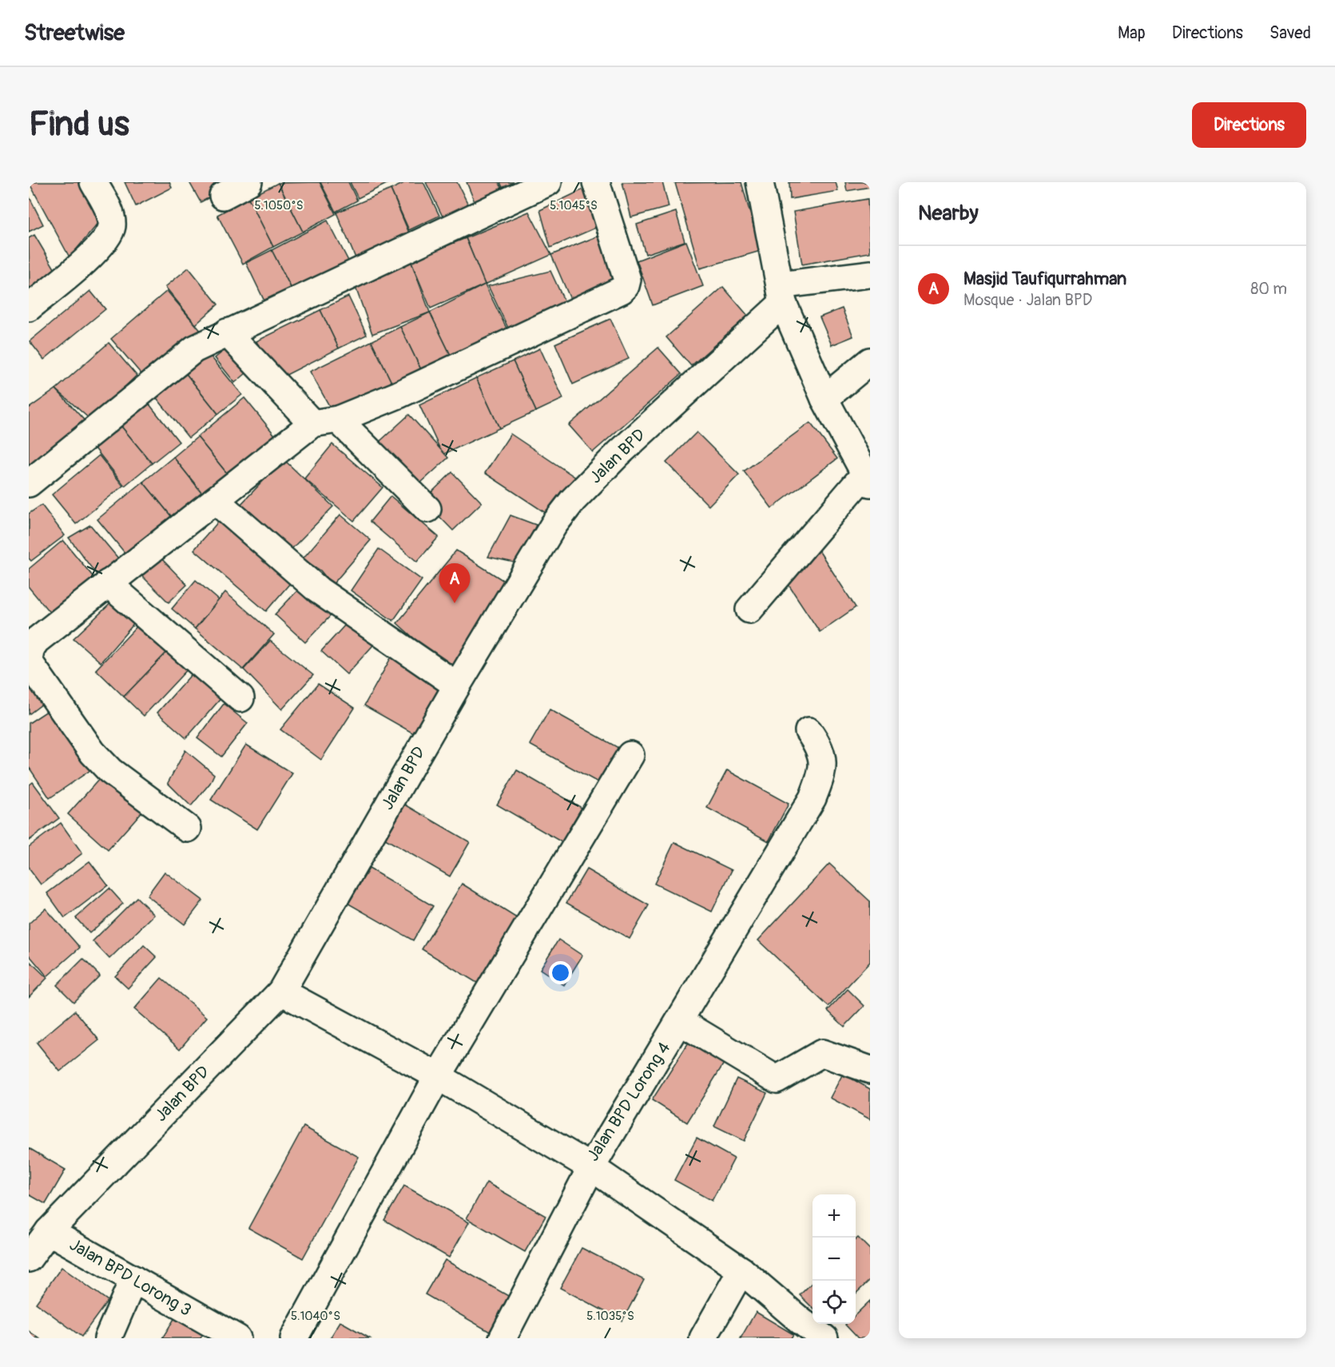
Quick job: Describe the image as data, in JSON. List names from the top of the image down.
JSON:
{
  "streets": {
    "street": ["Jalan BPD", "Jalan BPD Lorong 4", "Jalan BPD Lorong 3"]
  },
  "crossings": [
    ["Jalan BPD", "Jalan BPD Lorong 4"],
    ["Jalan BPD", "Jalan BPD Lorong 3"]
  ],
  "page": {
    "header": "Streetwise",
    "nav": ["Map", "Directions", "Saved"],
    "buttons": "Directions",
    "title": "Find us",
    "heading": "Nearby",
    "list": [
      {
        "mark": "A",
        "name": "Masjid Taufiqurrahman",
        "note": "Mosque · Jalan BPD",
        "value": "80 m"
      }
    ],
    "pins": "A",
    "map_buttons": ["+", "−"]
  },
  "coordinates": [
    "5.1050°S",
    "5.1045°S",
    "5.1040°S",
    "5.1035°S"
  ]
}
